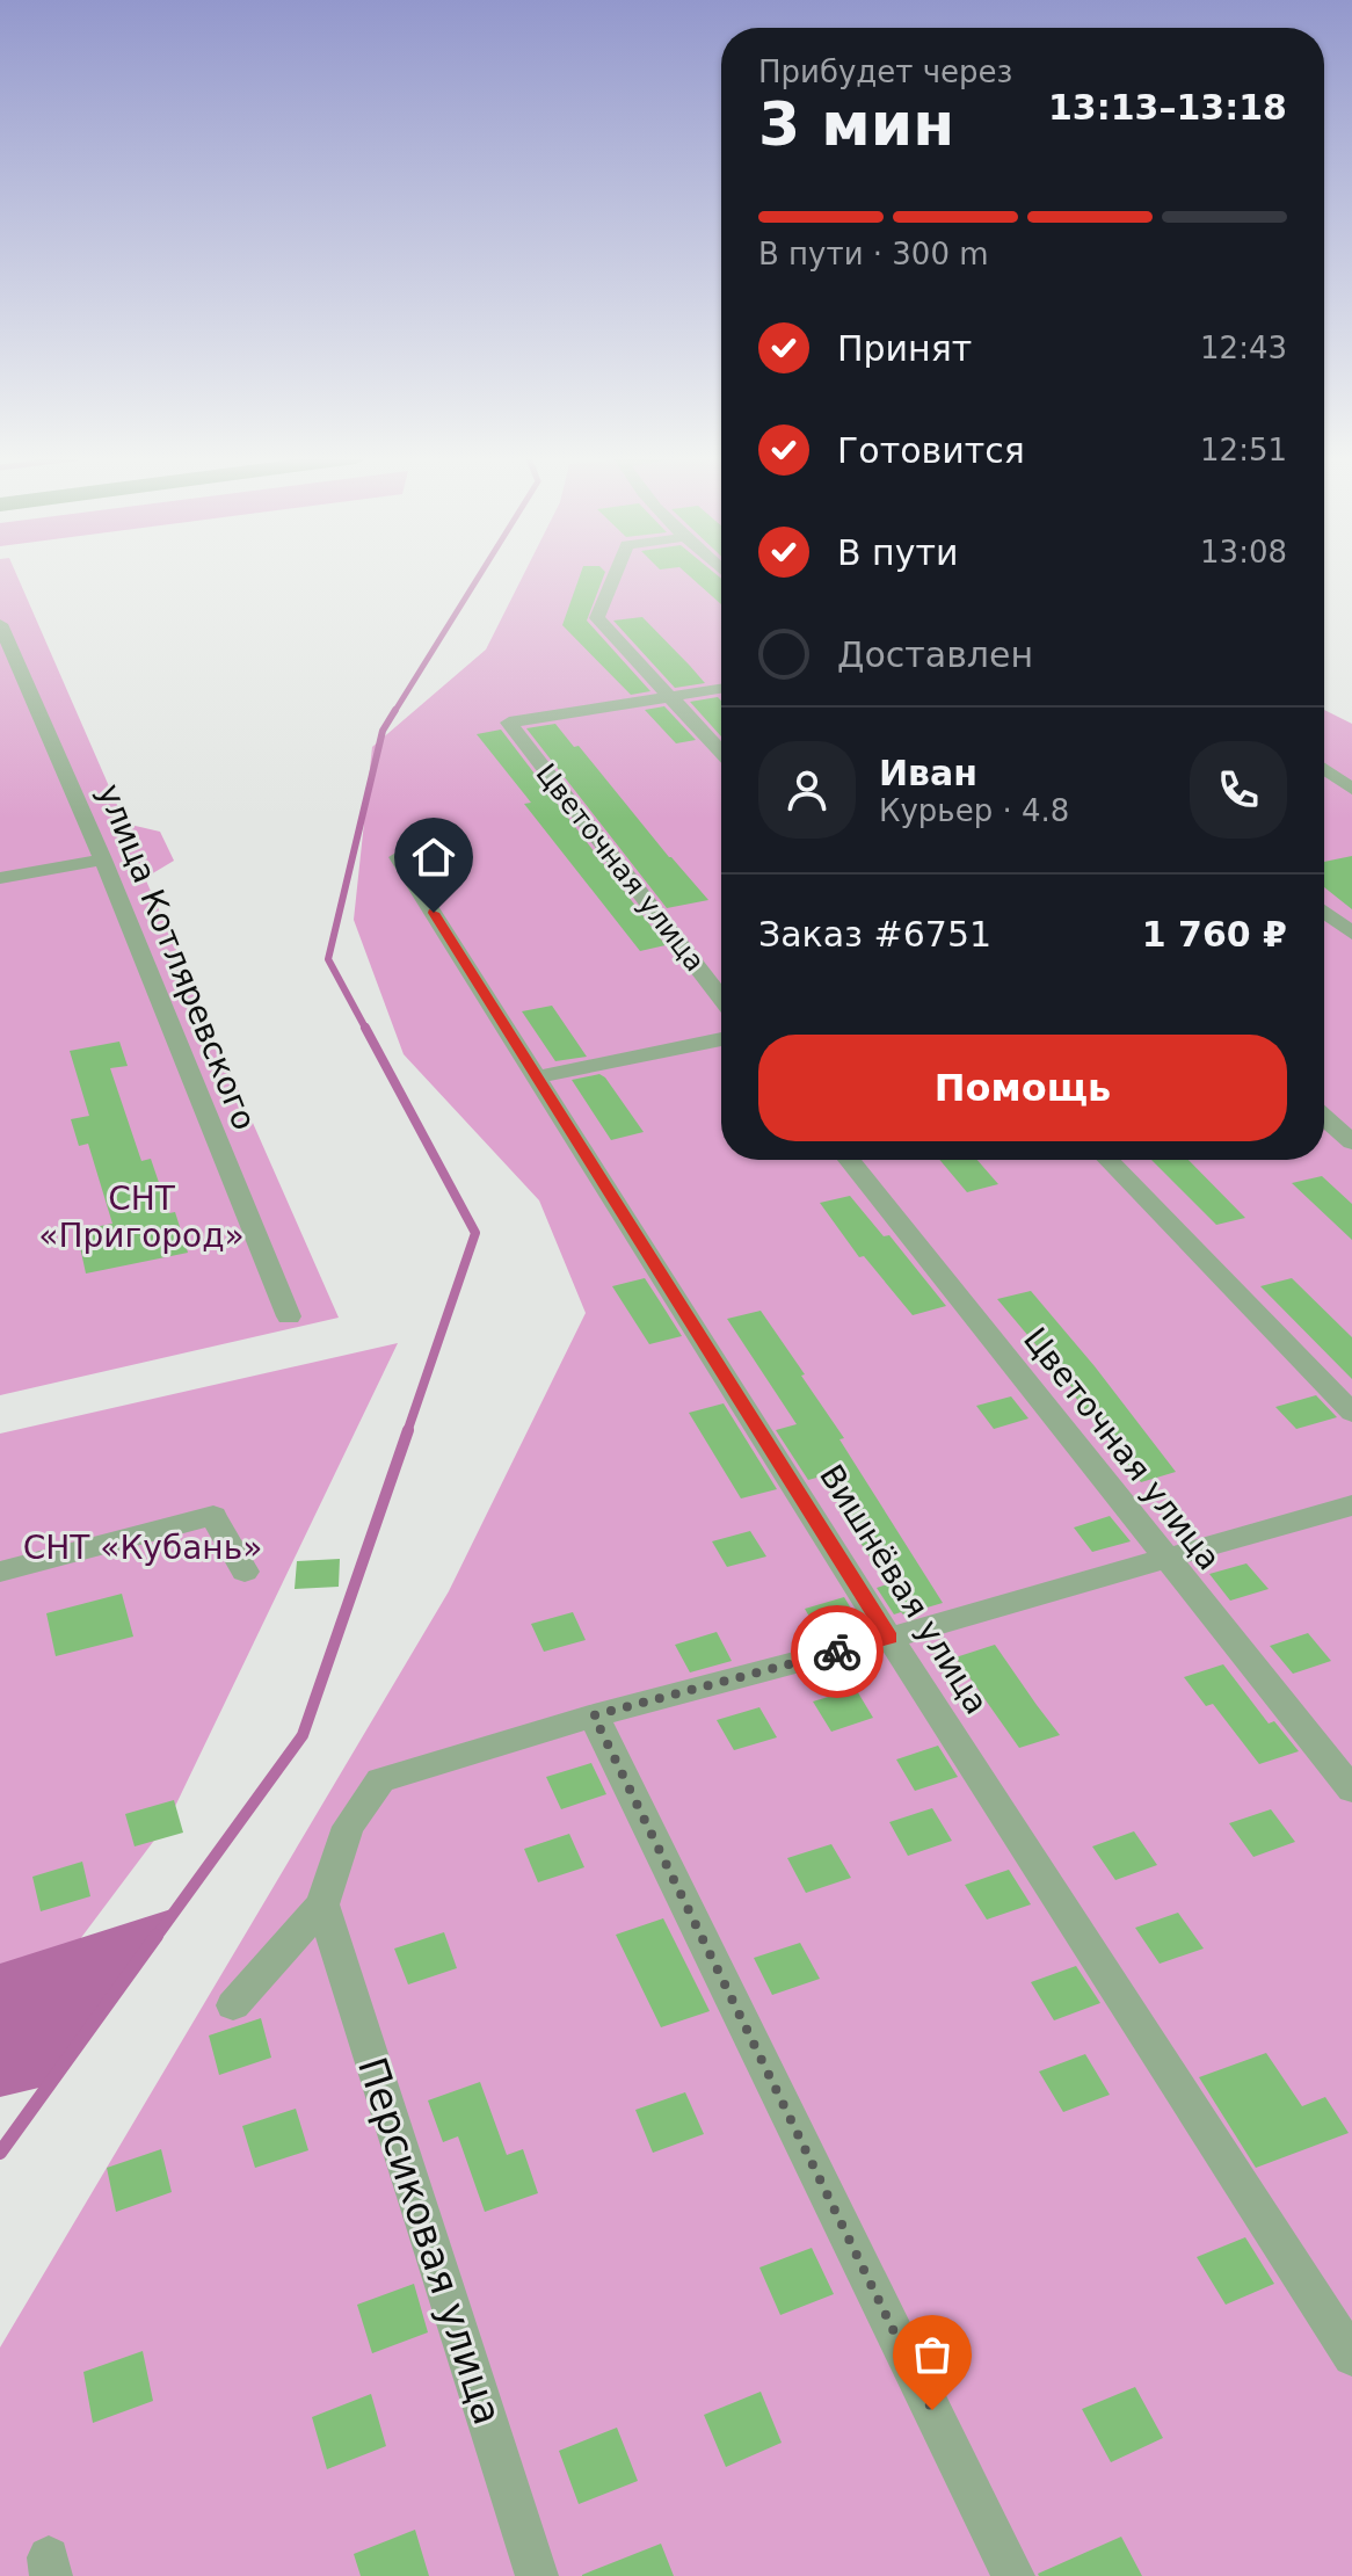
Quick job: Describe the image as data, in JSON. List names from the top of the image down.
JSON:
{
  "streets": {
    "street": [
      "Цветочная улица",
      "улица Котляревского",
      "Вишнёвая улица",
      "Персиковая улица"
    ]
  },
  "parks": ["СНТ «Пригород»", "СНТ «Кубань»"],
  "page": {
    "heading": ["3 мин", "Прибудет через", "13:13–13:18"],
    "panel": [
      "Иван",
      "Курьер · 4.8",
      "Заказ #6751",
      "1 760 ₽"
    ],
    "bar": "В пути · 300 m",
    "list": [
      ["Принят", "12:43"],
      ["Готовится", "12:51"],
      ["В пути", "13:08"],
      "Доставлен"
    ],
    "buttons": "Помощь"
  }
}
